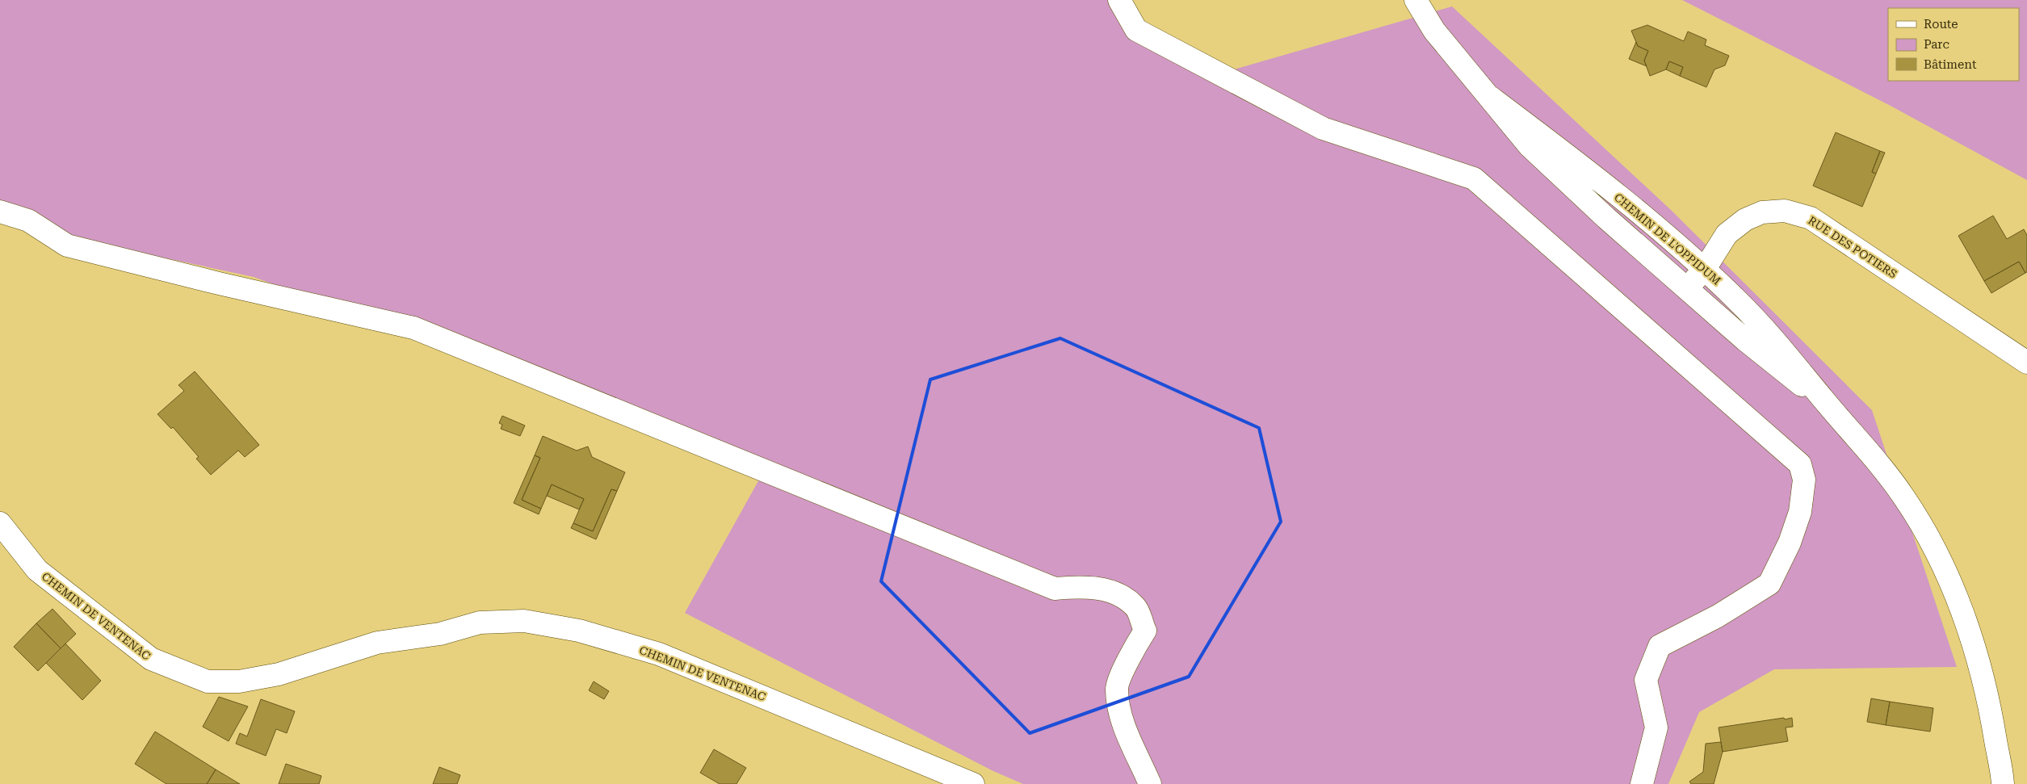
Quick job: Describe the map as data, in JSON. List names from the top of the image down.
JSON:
{
  "streets": {
    "street": ["CHEMIN DE L'OPPIDUM", "RUE DES POTIERS", "CHEMIN DE VENTENAC"]
  },
  "crossings": [
    ["CHEMIN DE L'OPPIDUM", "RUE DES POTIERS"]
  ],
  "legend": ["Route", "Parc", "Bâtiment"]
}
